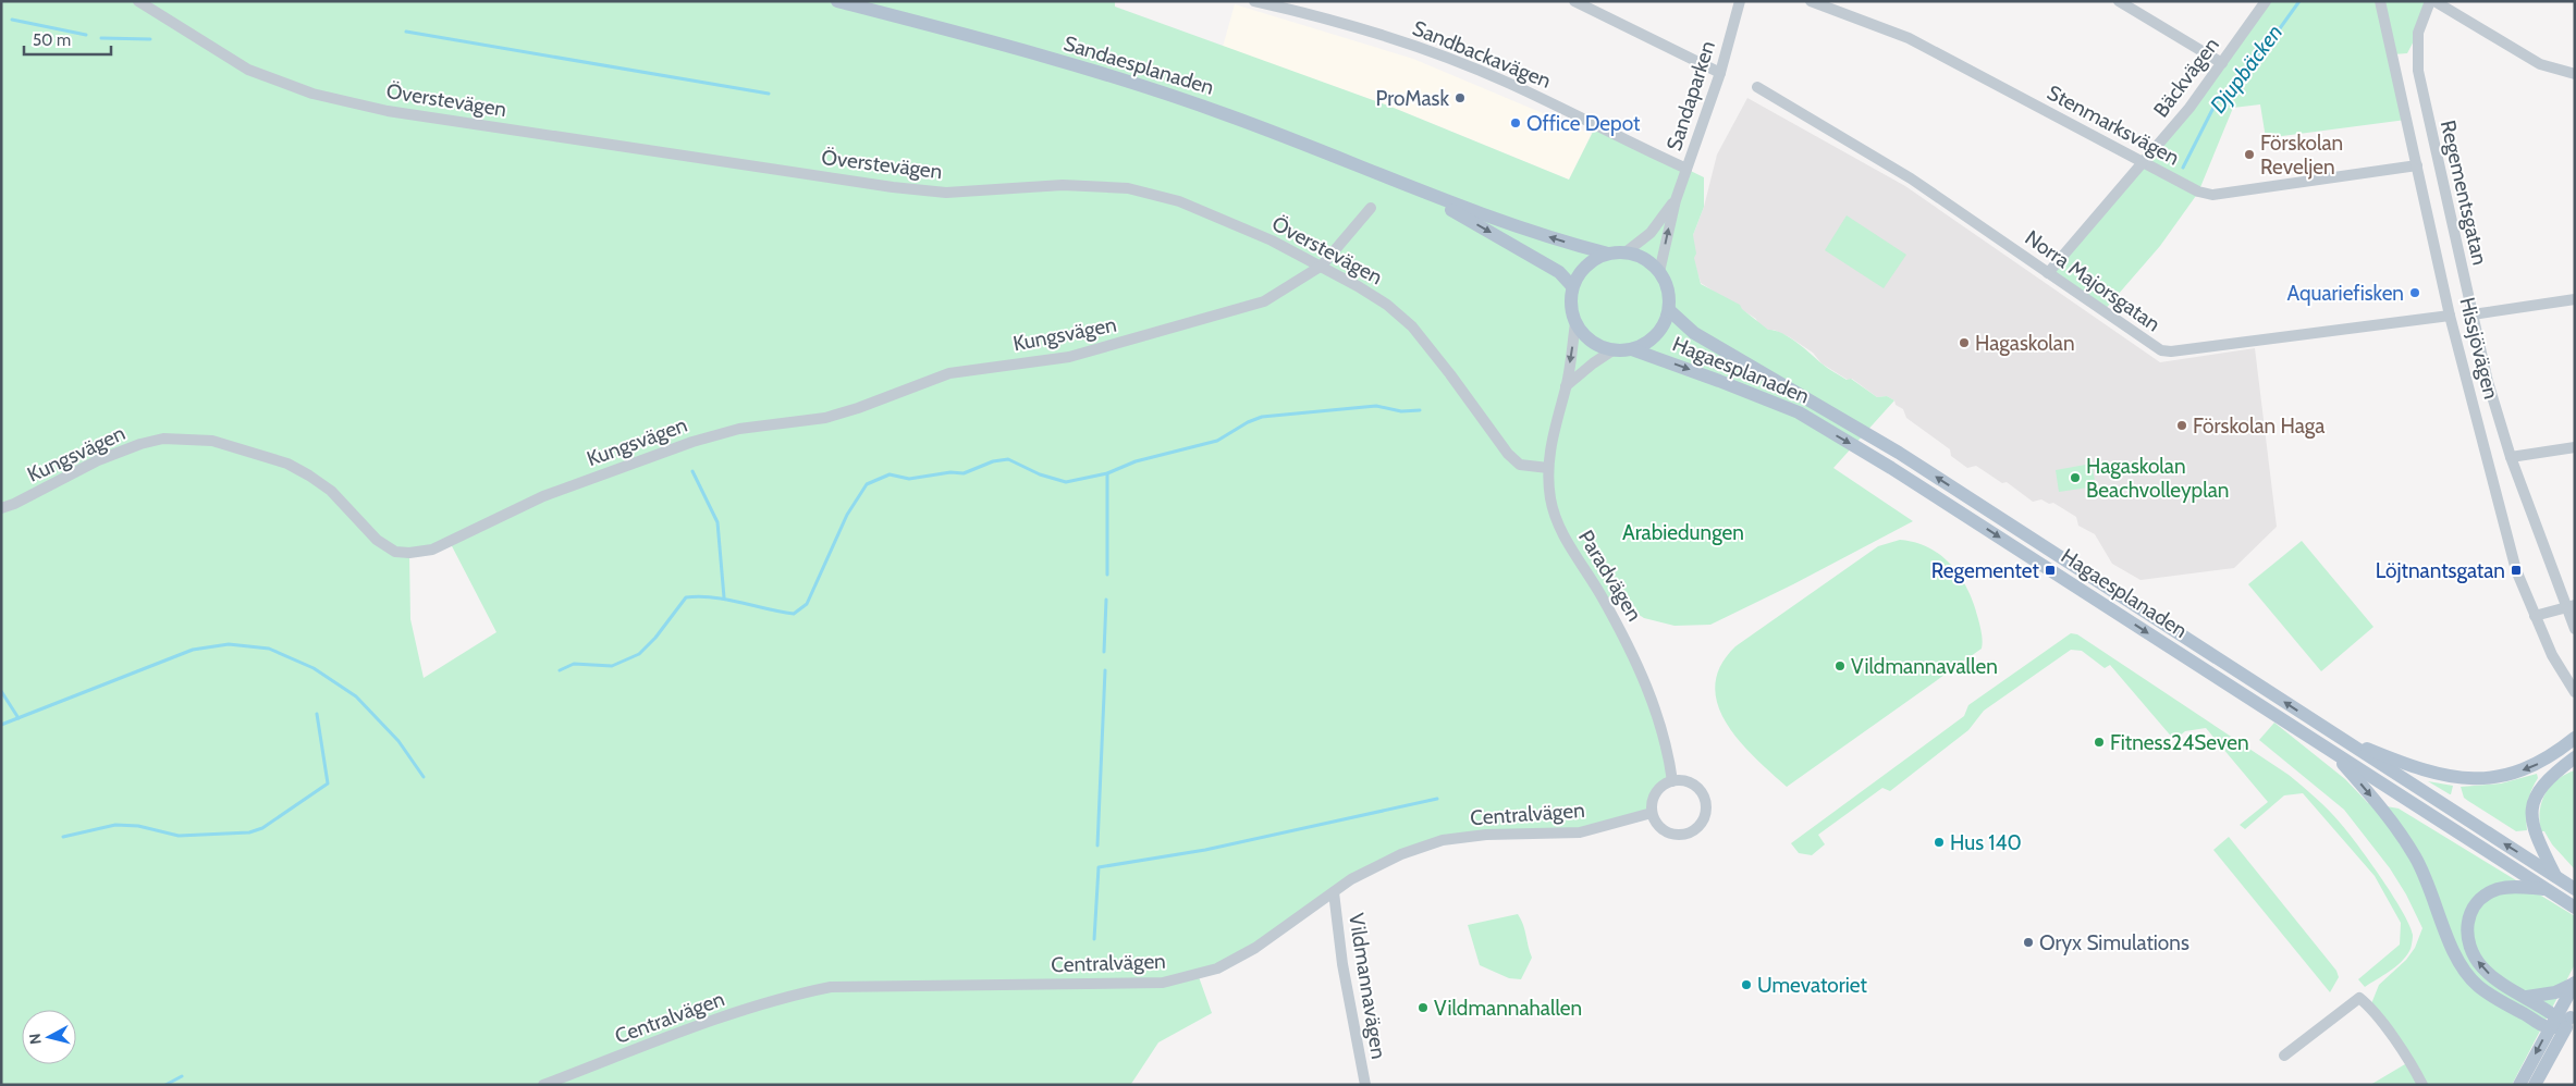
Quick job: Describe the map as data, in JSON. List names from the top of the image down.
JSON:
{
  "streets": {
    "main road": ["Sandaesplanaden", "Hagaesplanaden"],
    "street": [
      "Sandbackavägen",
      "Bäckvägen",
      "Sandaparken",
      "Överstevägen",
      "Stenmarksvägen",
      "Regementsgatan",
      "Norra Majorsgatan",
      "Kungsvägen",
      "Hissjövägen",
      "Paradvägen",
      "Centralvägen",
      "Vildmannavägen"
    ]
  },
  "crossings": [
    ["Sandbackavägen", "Sandaparken"],
    ["Sandaesplanaden", "Sandaparken"],
    ["Sandaesplanaden", "Hagaesplanaden"],
    ["Sandaesplanaden", "Paradvägen"],
    ["Bäckvägen", "Stenmarksvägen"],
    ["Bäckvägen", "Norra Majorsgatan"],
    ["Sandaparken", "Hagaesplanaden"],
    ["Sandaparken", "Paradvägen"],
    ["Överstevägen", "Kungsvägen"],
    ["Överstevägen", "Paradvägen"],
    ["Stenmarksvägen", "Hissjövägen"],
    ["Norra Majorsgatan", "Hissjövägen"],
    ["Hagaesplanaden", "Paradvägen"],
    ["Paradvägen", "Centralvägen"],
    ["Centralvägen", "Vildmannavägen"]
  ],
  "water": ["Djupbäcken"],
  "parks": ["Arabiedungen"],
  "places": {
    "other": [
      "ProMask",
      "Office Depot",
      "Förskolan Reveljen",
      "Aquariefisken",
      "Hagaskolan",
      "Förskolan Haga",
      "Hagaskolan Beachvolleyplan",
      "Vildmannavallen",
      "Fitness24Seven",
      "Hus 140",
      "Oryx Simulations",
      "Umevatoriet",
      "Vildmannahallen"
    ],
    "transit": ["Regementet", "Löjtnantsgatan"]
  },
  "scale_bar": "50 m",
  "north": "left"
}
